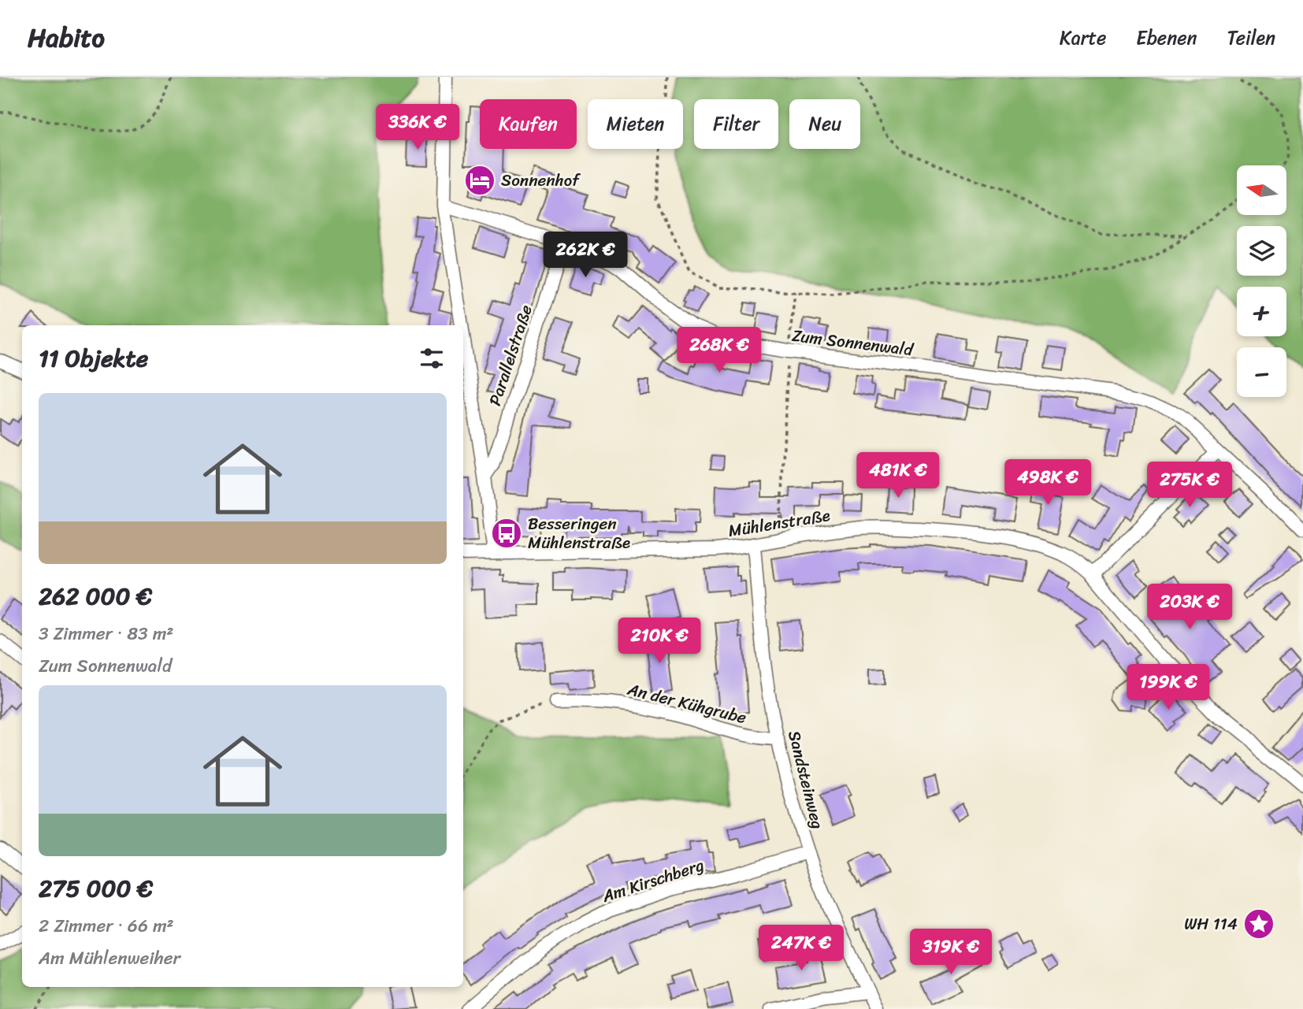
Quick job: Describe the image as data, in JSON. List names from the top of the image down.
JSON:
{
  "streets": {
    "street": [
      "Zum Sonnenwald",
      "Parallelstraße",
      "Mühlenstraße",
      "An der Kühgrube",
      "Sandsteinweg",
      "Am Kirschberg"
    ]
  },
  "crossings": [
    ["Zum Sonnenwald", "Parallelstraße"],
    ["Mühlenstraße", "Sandsteinweg"],
    ["An der Kühgrube", "Sandsteinweg"],
    ["Sandsteinweg", "Am Kirschberg"]
  ],
  "places": {
    "hotel": ["Sonnenhof"],
    "bus stop": ["Besseringen Mühlenstraße"],
    "place": ["WH 114"]
  },
  "north": "left",
  "page": {
    "header": "Habito",
    "nav": ["Karte", "Ebenen", "Teilen"],
    "chip": [
      "Kaufen",
      "Mieten",
      "Filter",
      "Neu"
    ],
    "price": [
      "336K €",
      "262K €",
      "268K €",
      "481K €",
      "498K €",
      "275K €",
      "203K €",
      "210K €",
      "199K €",
      "247K €",
      "319K €"
    ],
    "map_buttons": ["+", "−"],
    "heading": "11 Objekte",
    "list": [
      {
        "name": "262 000 €",
        "note": "3 Zimmer · 83 m² · Zum Sonnenwald"
      },
      {
        "name": "275 000 €",
        "note": "2 Zimmer · 66 m² · Am Mühlenweiher"
      }
    ]
  }
}
